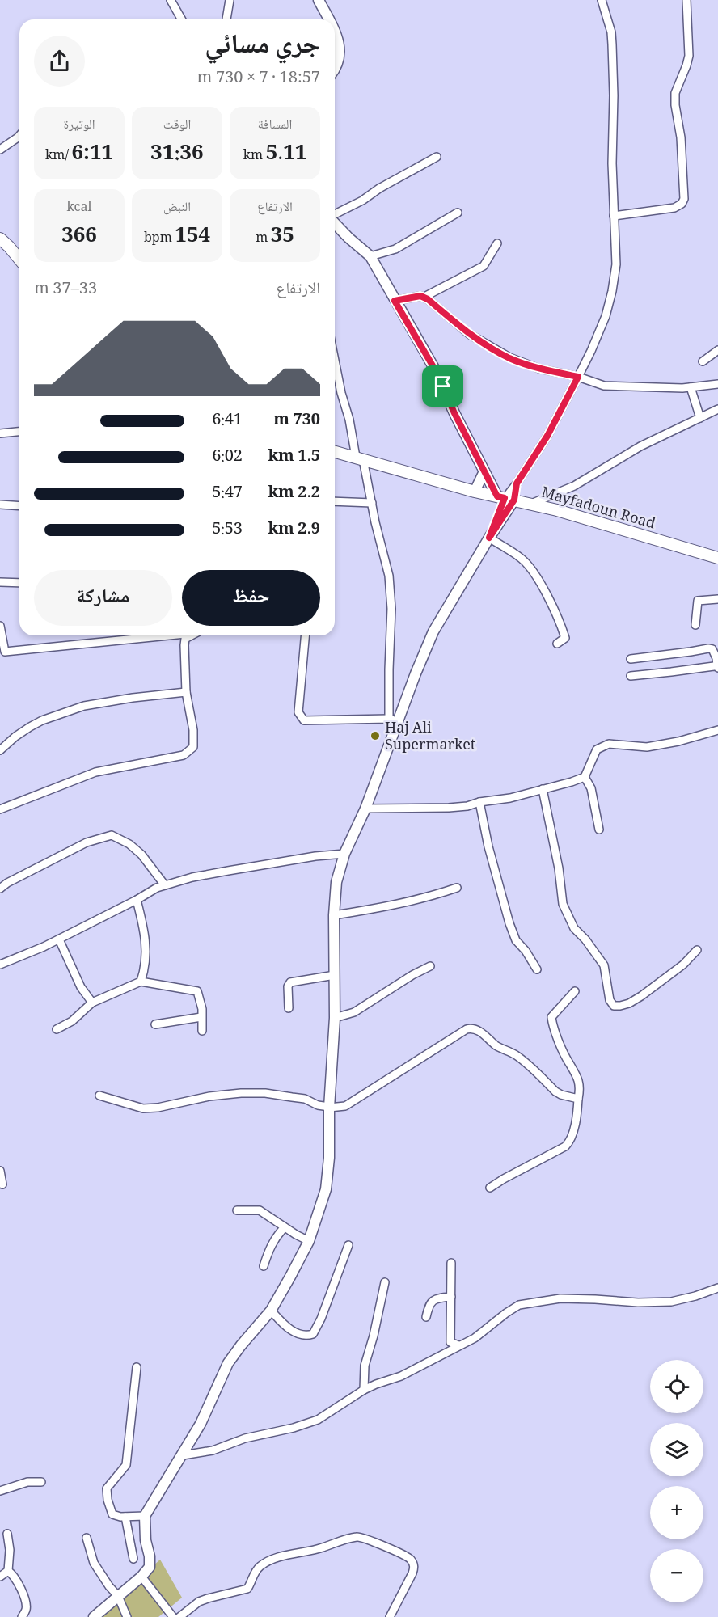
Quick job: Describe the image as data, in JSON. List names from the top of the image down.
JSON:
{
  "streets": {
    "main road": ["Mayfadoun Road"]
  },
  "places": ["Haj Ali Supermarket"],
  "page": {
    "heading": ["جري مسائي", "18:57 · 7 × 730 m"],
    "stats": [
      ["المسافة", "5.11 km"],
      ["الوقت", "31:36"],
      ["الوتيرة", "6:11 /km"],
      ["الارتفاع", "35 m"],
      ["النبض", "154 bpm"],
      ["kcal", "366"]
    ],
    "chart": ["الارتفاع", "33–37 m"],
    "list": [
      {
        "name": "730 m",
        "note": "6:41"
      },
      {
        "name": "1.5 km",
        "note": "6:02"
      },
      {
        "name": "2.2 km",
        "note": "5:47"
      },
      {
        "name": "2.9 km",
        "note": "5:53"
      }
    ],
    "buttons": ["حفظ", "مشاركة"],
    "map_buttons": ["+", "−"]
  }
}
